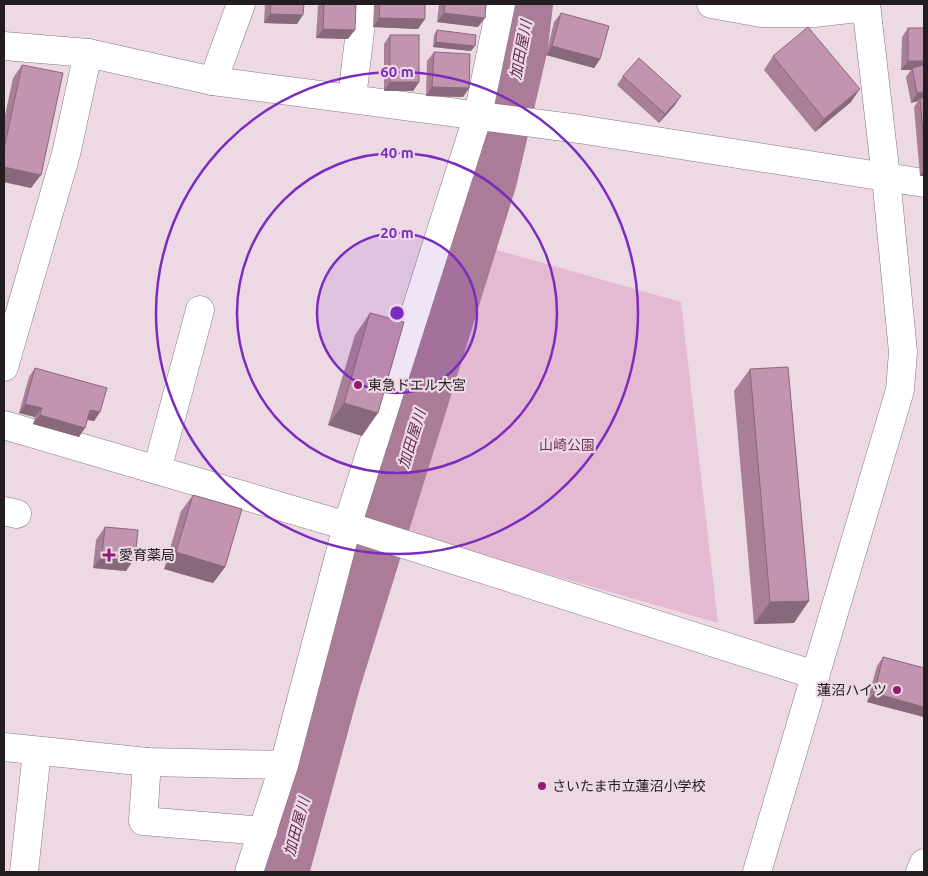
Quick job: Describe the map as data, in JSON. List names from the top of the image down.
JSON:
{
  "water": ["加田屋川"],
  "parks": ["山崎公園"],
  "places": {
    "other": ["東急ドエル大宮", "蓮沼ハイツ", "さいたま市立蓮沼小学校"],
    "health": ["愛育薬局"]
  },
  "rings": ["60 m", "40 m", "20 m"]
}
